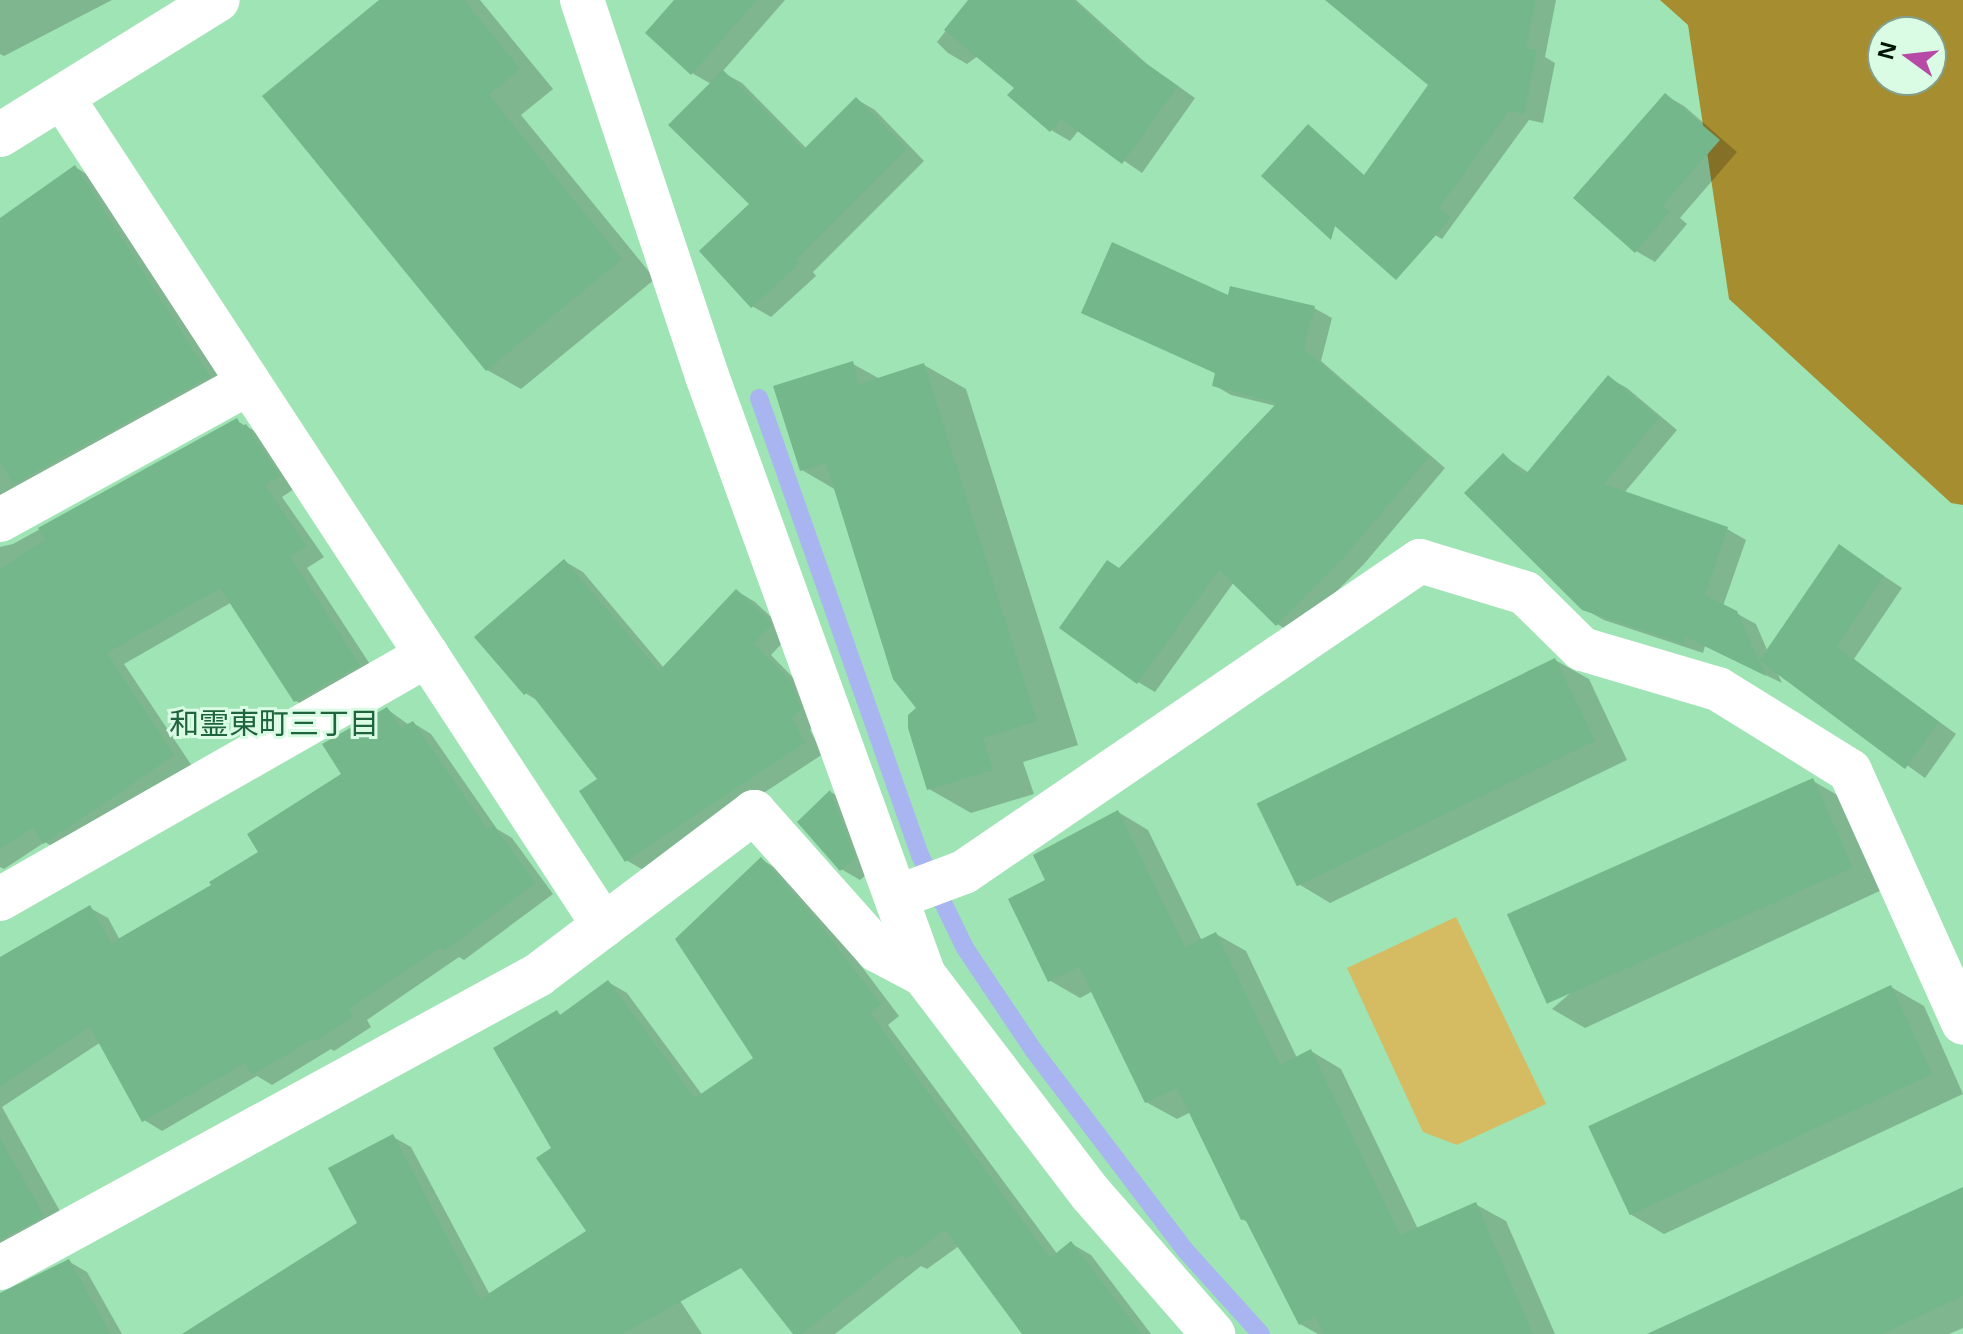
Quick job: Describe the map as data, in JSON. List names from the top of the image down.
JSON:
{
  "districts": ["和霊東町三丁目"],
  "north": "left"
}
